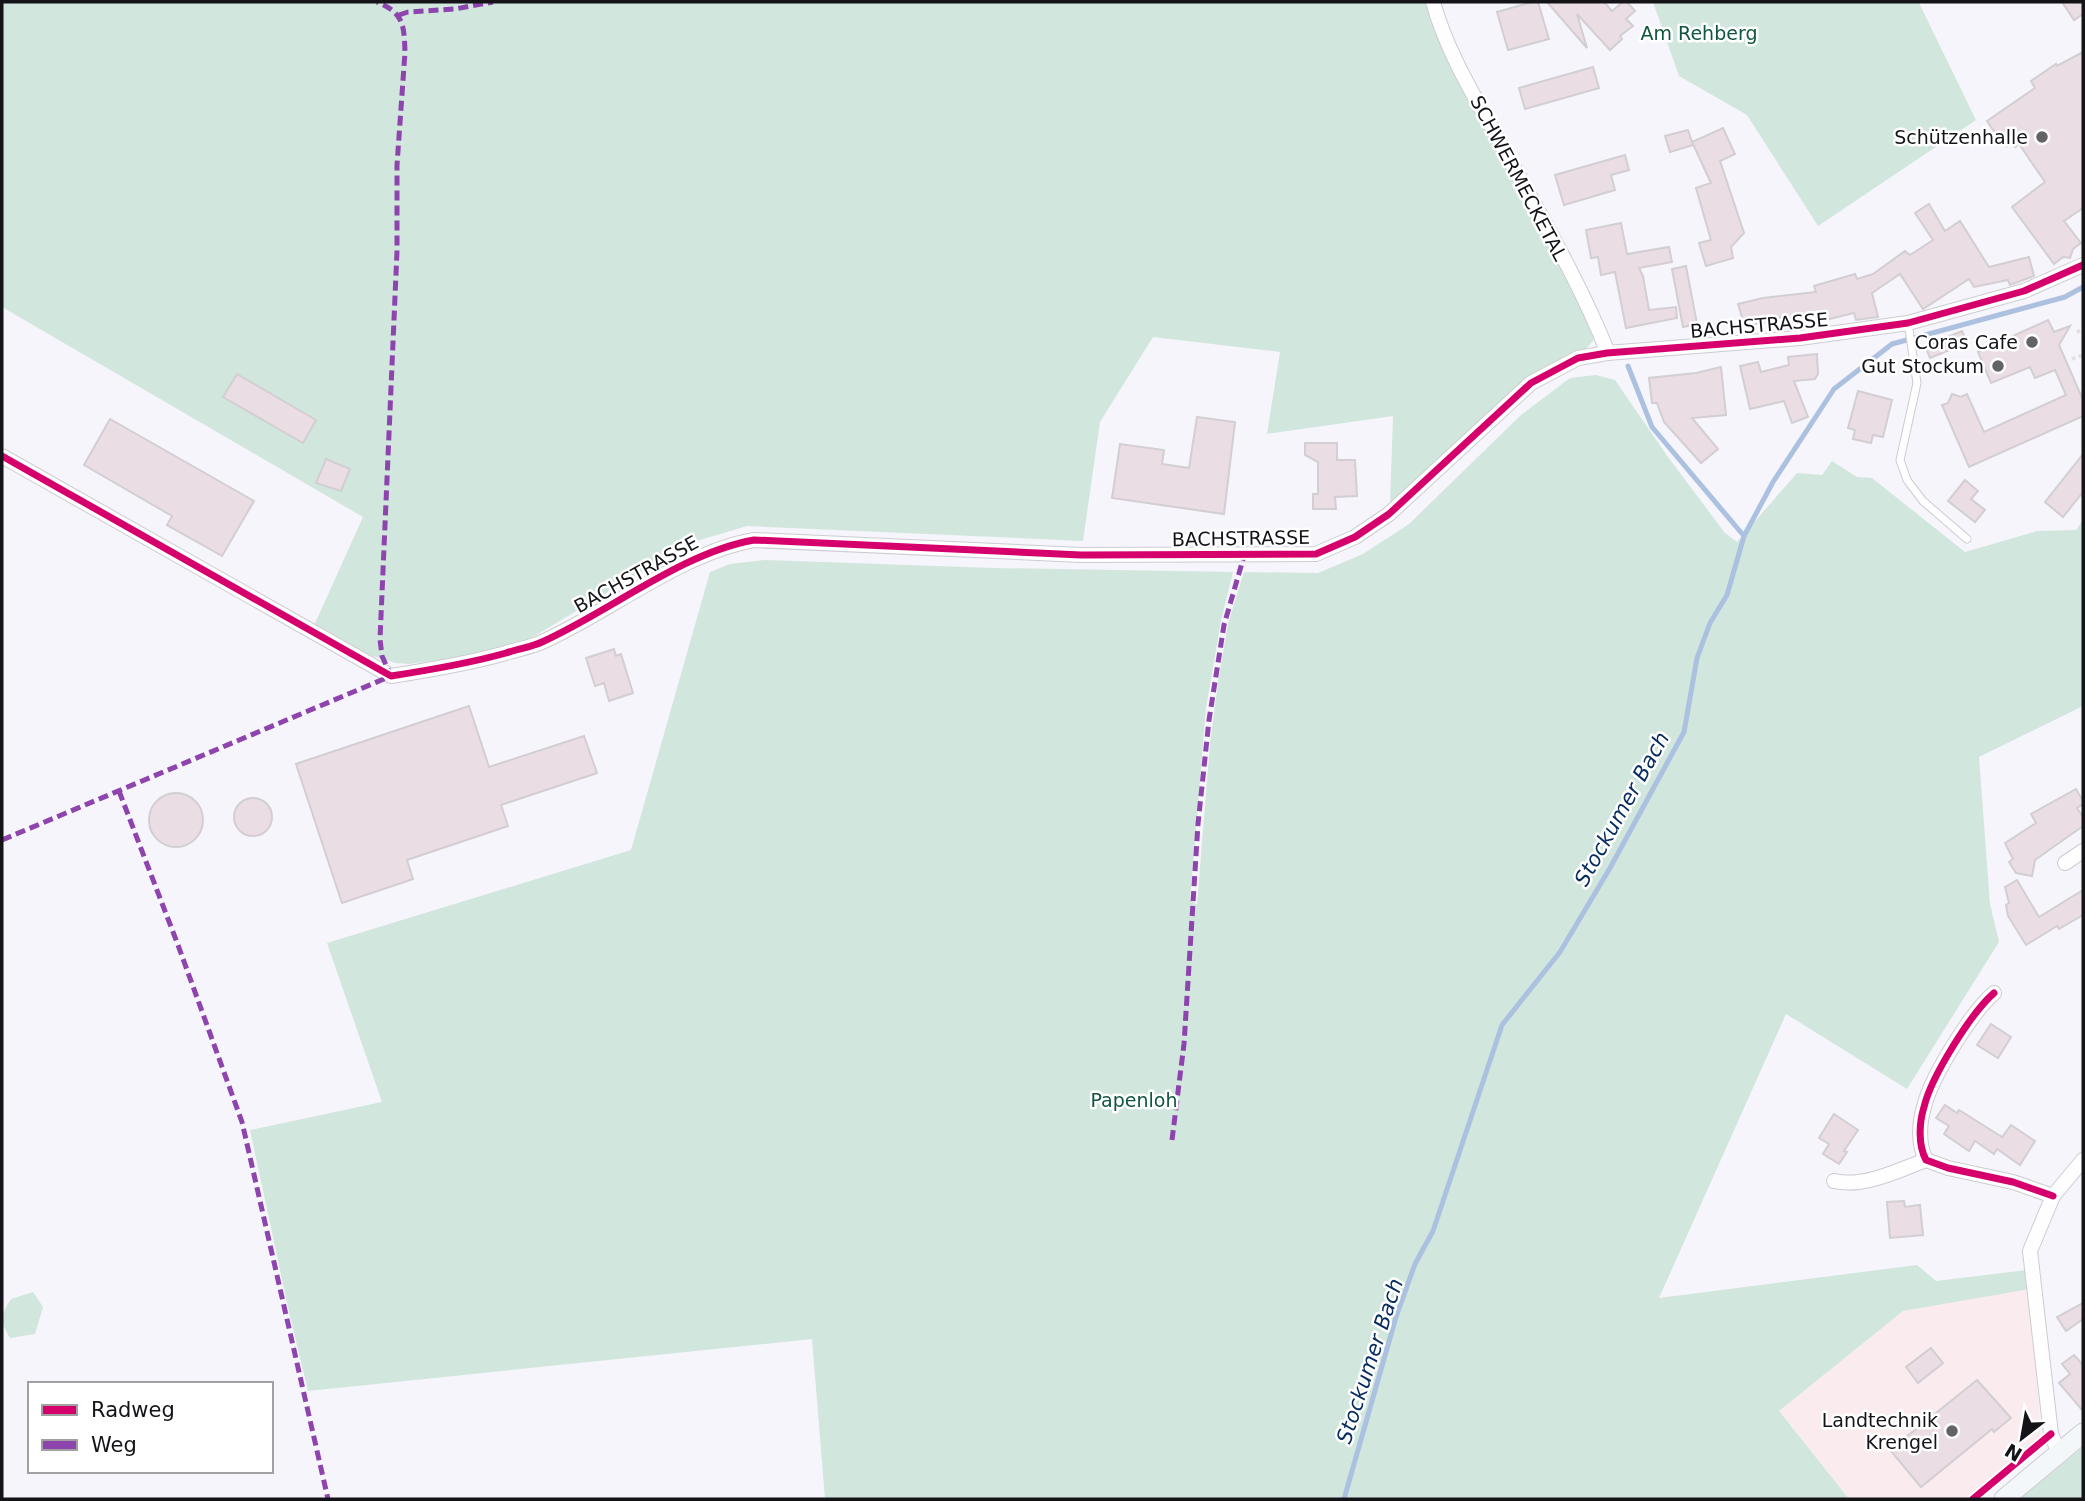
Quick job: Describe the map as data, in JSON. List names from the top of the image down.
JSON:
{
  "streets": {
    "street": ["SCHWERMECKETAL", "BACHSTRASSE"]
  },
  "crossings": [
    ["SCHWERMECKETAL", "BACHSTRASSE"]
  ],
  "water": ["Stockumer Bach"],
  "parks": ["Am Rehberg", "Papenloh"],
  "places": [
    "Schützenhalle",
    "Coras Cafe",
    "Gut Stockum",
    "Landtechnik Krengel"
  ],
  "legend": ["Radweg", "Weg"],
  "north": "bottom left"
}
